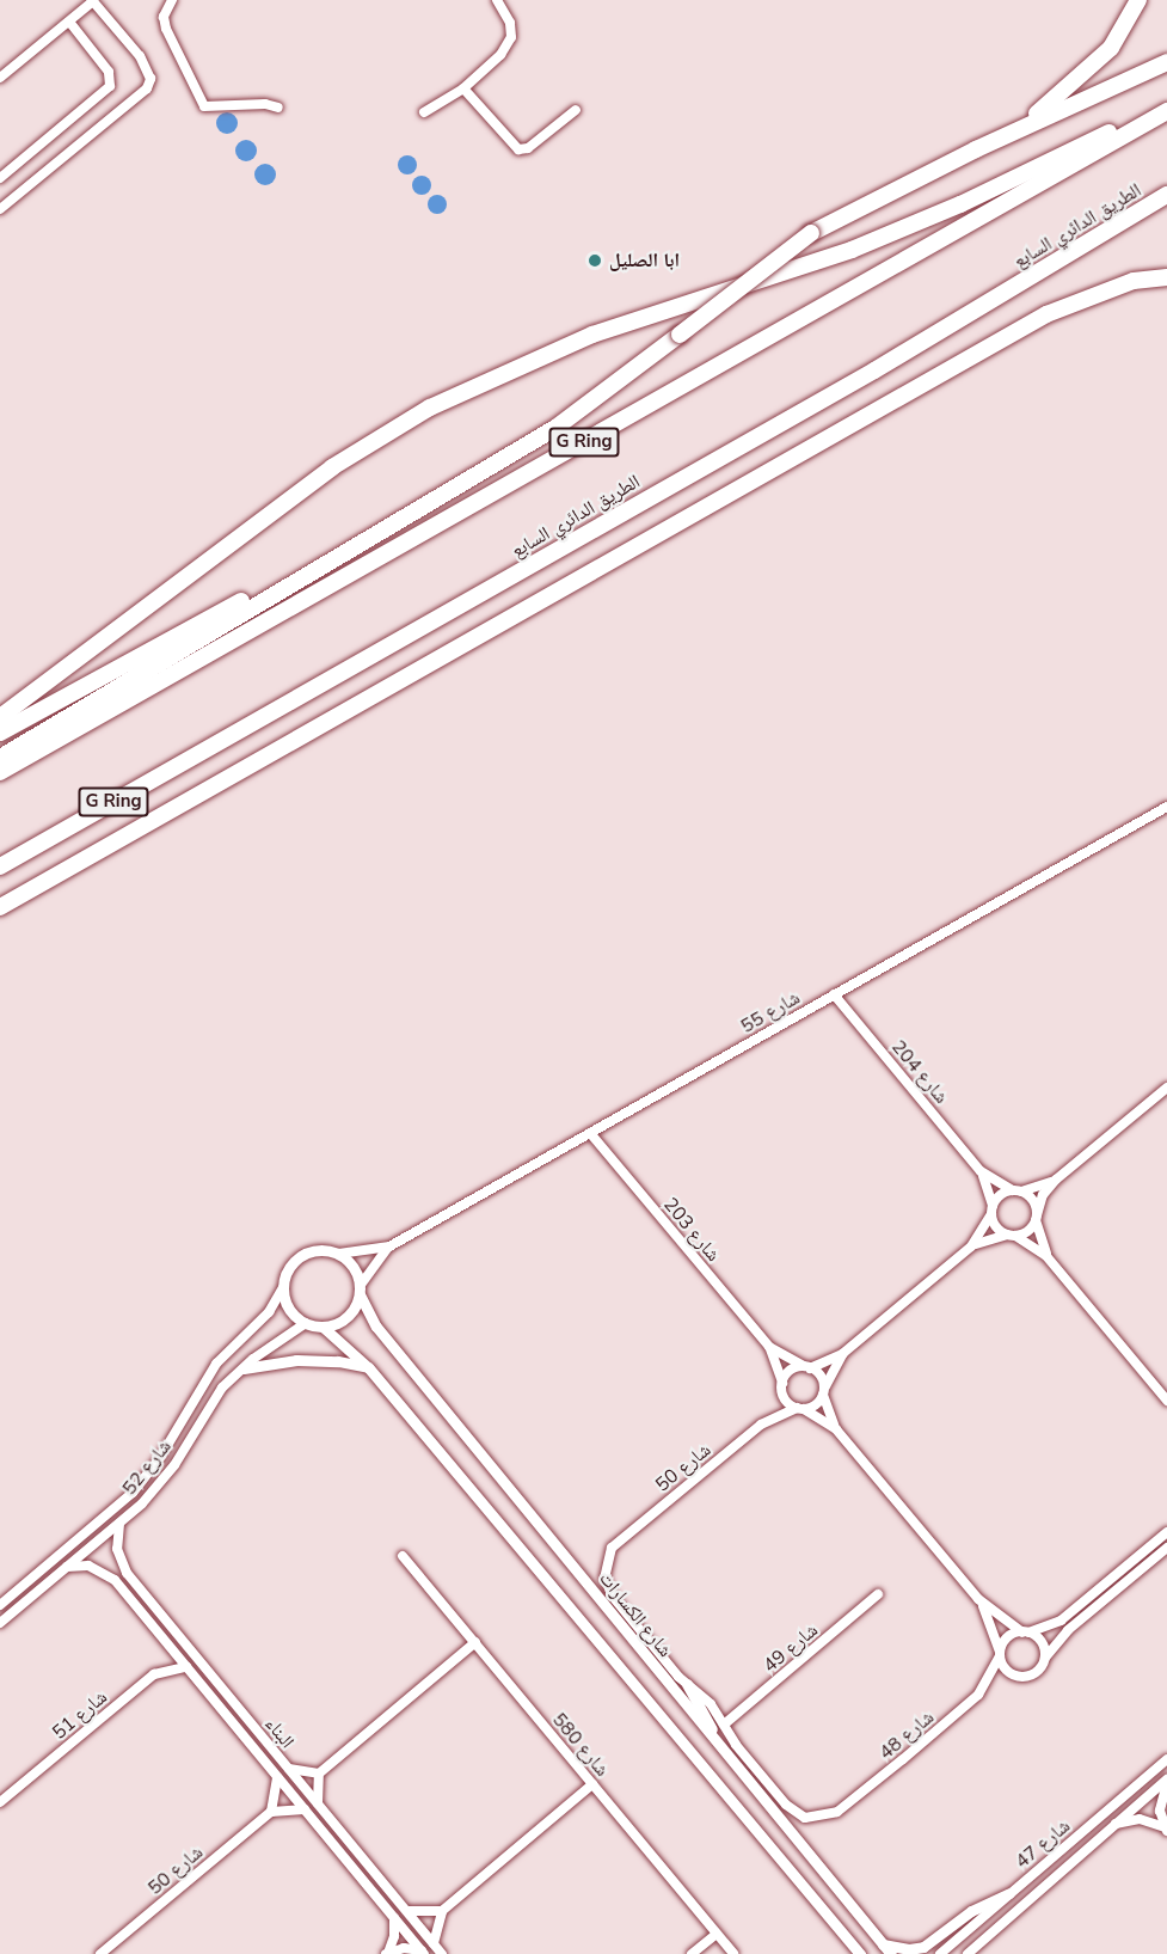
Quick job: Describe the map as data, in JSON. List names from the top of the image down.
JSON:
{
  "streets": {
    "highway": ["الطريق الدائري السابع", "G Ring"],
    "street": [
      "شارع 55",
      "شارع 204",
      "شارع 203",
      "شارع 52",
      "شارع 50",
      "شارع الكسارات",
      "شارع 49",
      "شارع 51",
      "البناء",
      "شارع 48",
      "شارع 580",
      "شارع 47"
    ]
  },
  "crossings": [
    ["شارع 55", "شارع 204"],
    ["شارع 55", "شارع 203"],
    ["شارع 55", "شارع 52"],
    ["شارع 55", "شارع الكسارات"],
    ["شارع 203", "شارع 50"],
    ["شارع 52", "شارع الكسارات"],
    ["شارع 52", "البناء"],
    ["شارع 50", "شارع الكسارات"],
    ["شارع الكسارات", "شارع 49"],
    ["شارع الكسارات", "شارع 48"],
    ["شارع 51", "البناء"]
  ],
  "places": ["ابا الصليل"]
}
